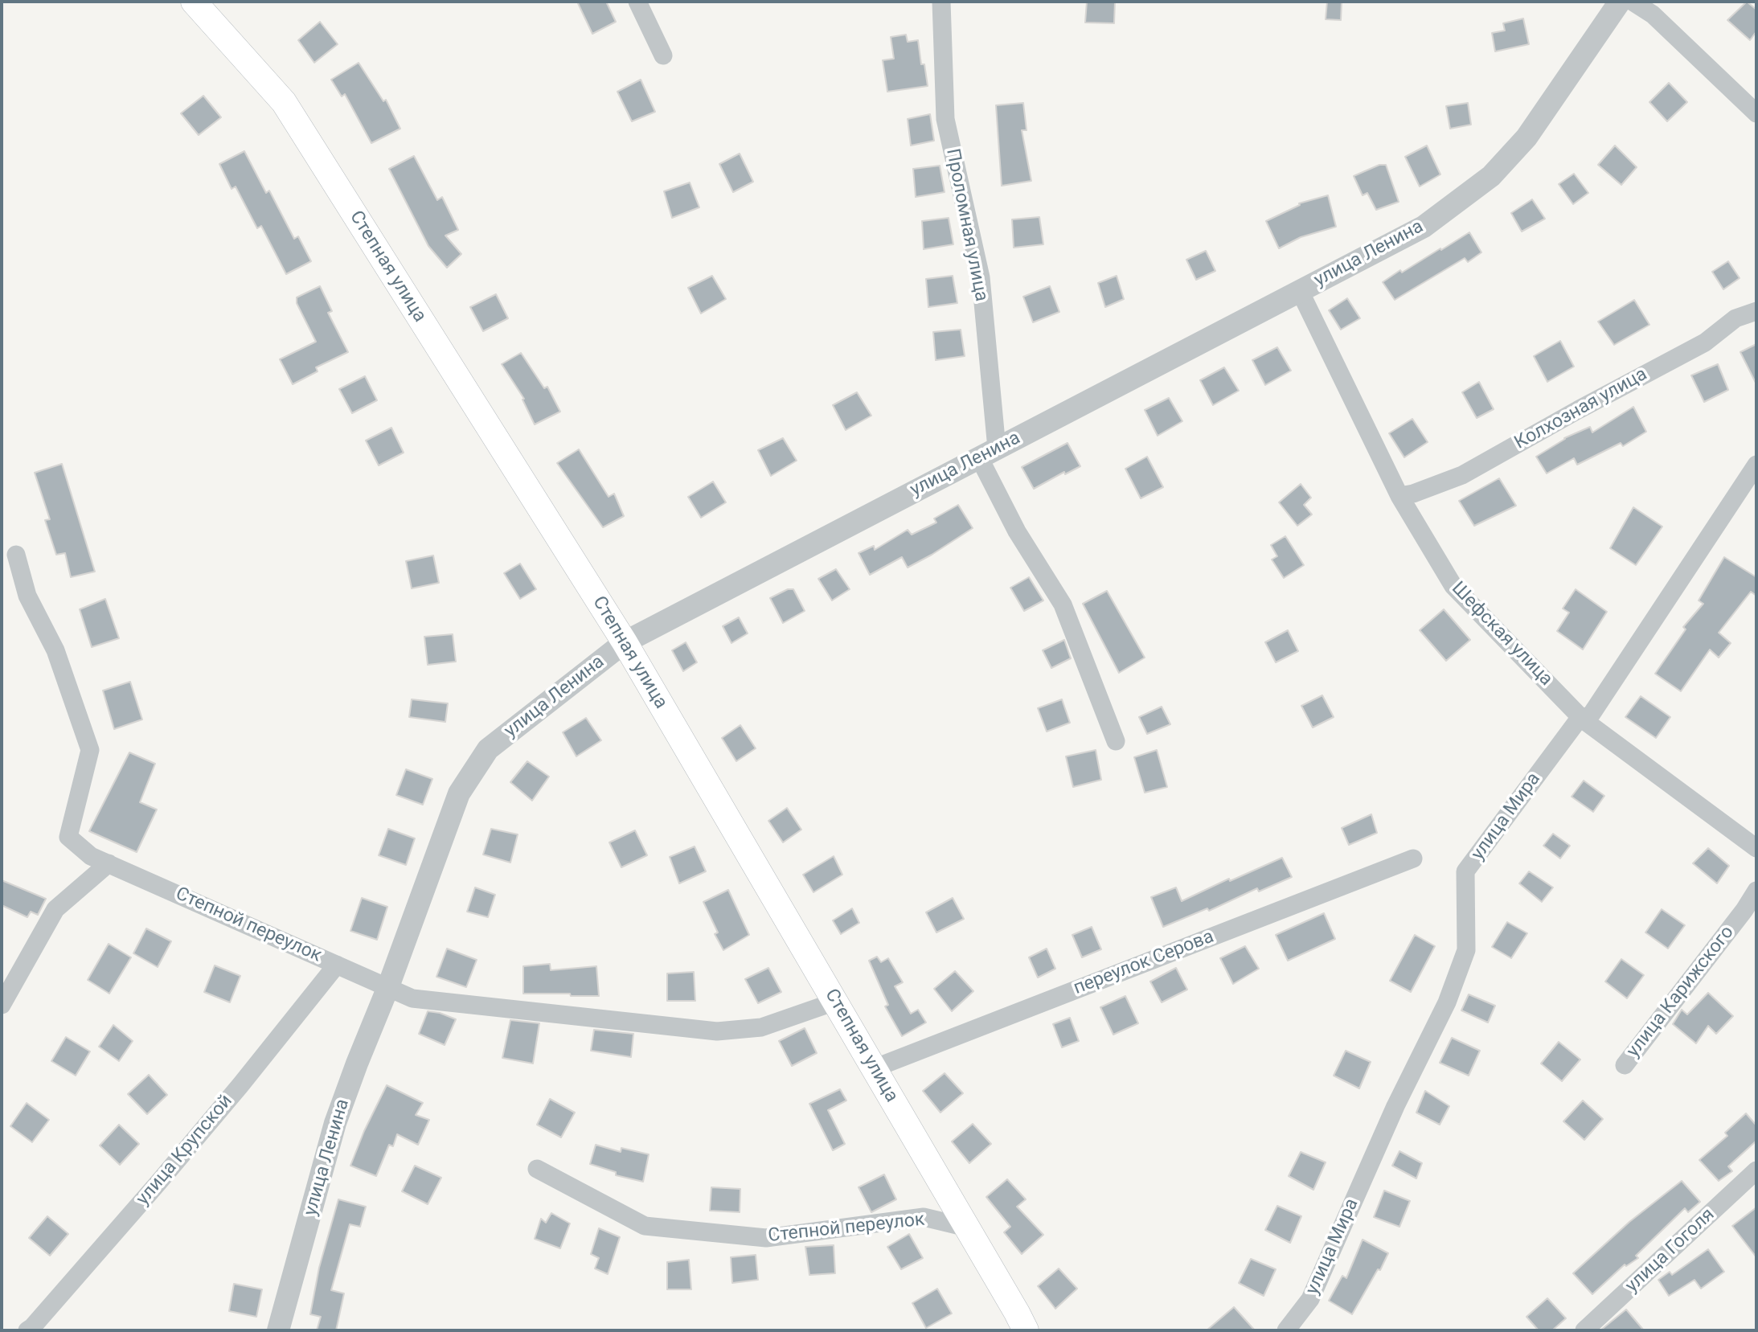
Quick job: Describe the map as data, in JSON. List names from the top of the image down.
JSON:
{
  "streets": {
    "main road": ["Степная улица"],
    "street": [
      "Проломная улица",
      "улица Ленина",
      "Колхозная улица",
      "Шефская улица",
      "улица Мира",
      "Степной переулок",
      "переулок Серова",
      "улица Карижского",
      "улица Крупской",
      "улица Гоголя"
    ]
  },
  "crossings": [
    ["Проломная улица", "улица Ленина"],
    ["улица Ленина", "Степная улица"],
    ["улица Ленина", "Шефская улица"],
    ["улица Ленина", "Степной переулок"],
    ["Степная улица", "Степной переулок"],
    ["Степная улица", "переулок Серова"],
    ["Колхозная улица", "Шефская улица"],
    ["Шефская улица", "улица Мира"],
    ["Степной переулок", "улица Крупской"]
  ]
}
